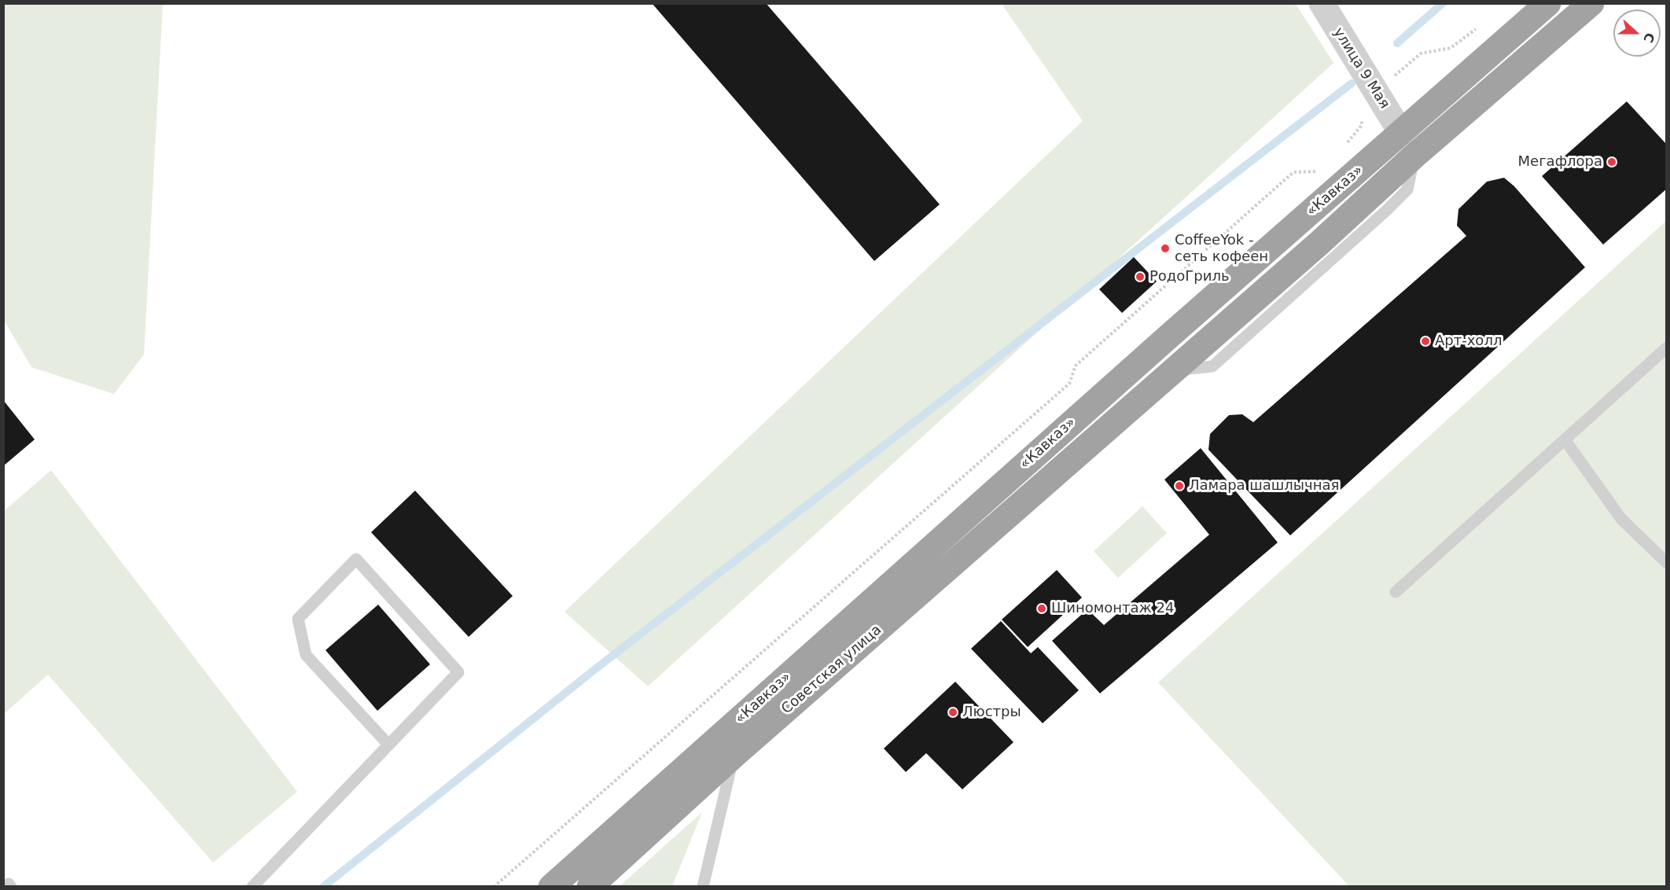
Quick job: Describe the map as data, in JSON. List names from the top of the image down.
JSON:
{
  "streets": {
    "highway": ["«Кавказ»", "Советская улица"],
    "street": ["улица 9 Мая"]
  },
  "crossings": [
    ["улица 9 Мая", "«Кавказ»"],
    ["«Кавказ»", "Советская улица"]
  ],
  "places": [
    "Мегафлора",
    "CoffeeYok - сеть кофеен",
    "РодоГриль",
    "Арт-холл",
    "Ламара шашлычная",
    "Шиномонтаж 24",
    "Люстры"
  ],
  "north": "right"
}
